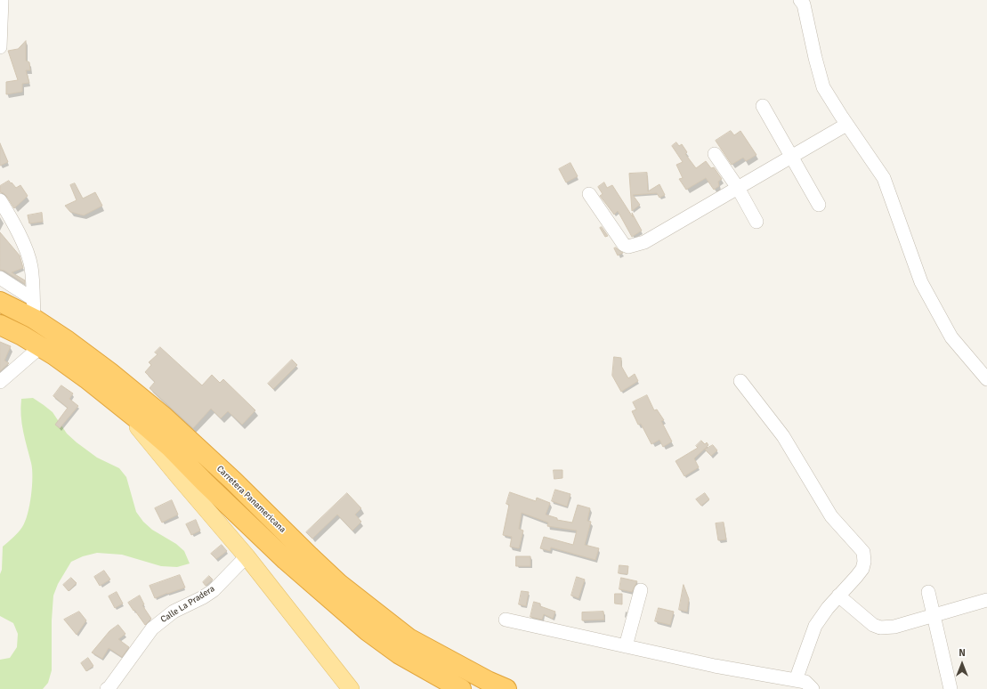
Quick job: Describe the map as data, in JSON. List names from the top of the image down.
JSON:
{
  "streets": {
    "highway": ["Carretera Panamericana"],
    "street": ["Calle La Pradera"]
  },
  "north": "top"
}
